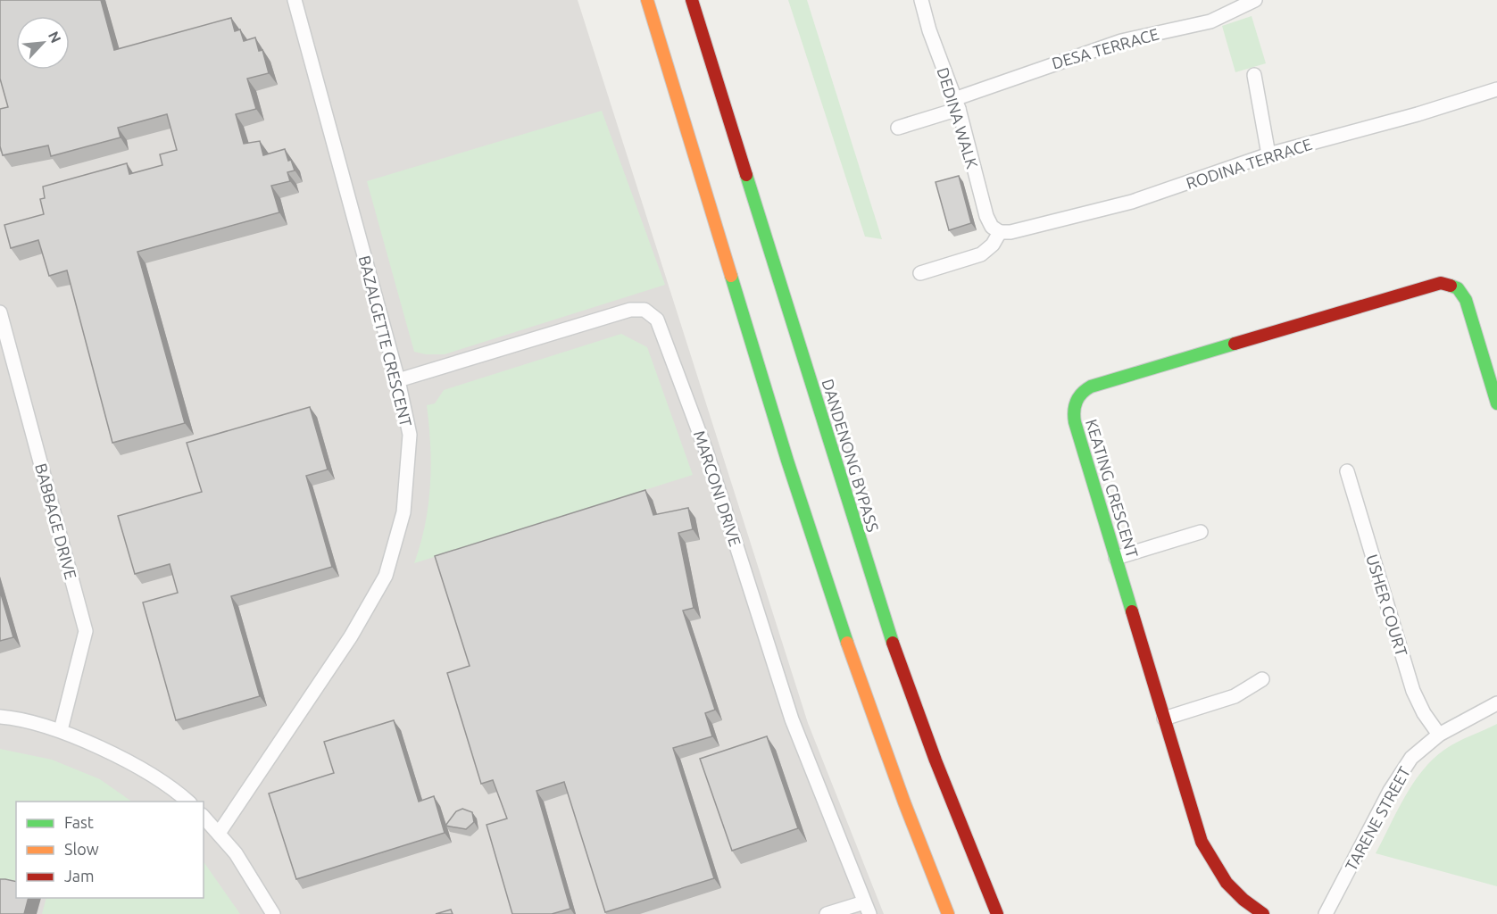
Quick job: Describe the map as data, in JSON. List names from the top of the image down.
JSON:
{
  "streets": {
    "main road": ["DANDENONG BYPASS", "KEATING CRESCENT"],
    "street": [
      "DESA TERRACE",
      "DEDINA WALK",
      "RODINA TERRACE",
      "BAZALGETTE CRESCENT",
      "MARCONI DRIVE",
      "BABBAGE DRIVE",
      "USHER COURT",
      "TARENE STREET"
    ]
  },
  "crossings": [
    ["DESA TERRACE", "DEDINA WALK"],
    ["DEDINA WALK", "RODINA TERRACE"],
    ["BAZALGETTE CRESCENT", "MARCONI DRIVE"],
    ["USHER COURT", "TARENE STREET"]
  ],
  "legend": ["Fast", "Slow", "Jam"],
  "north": "top right"
}
